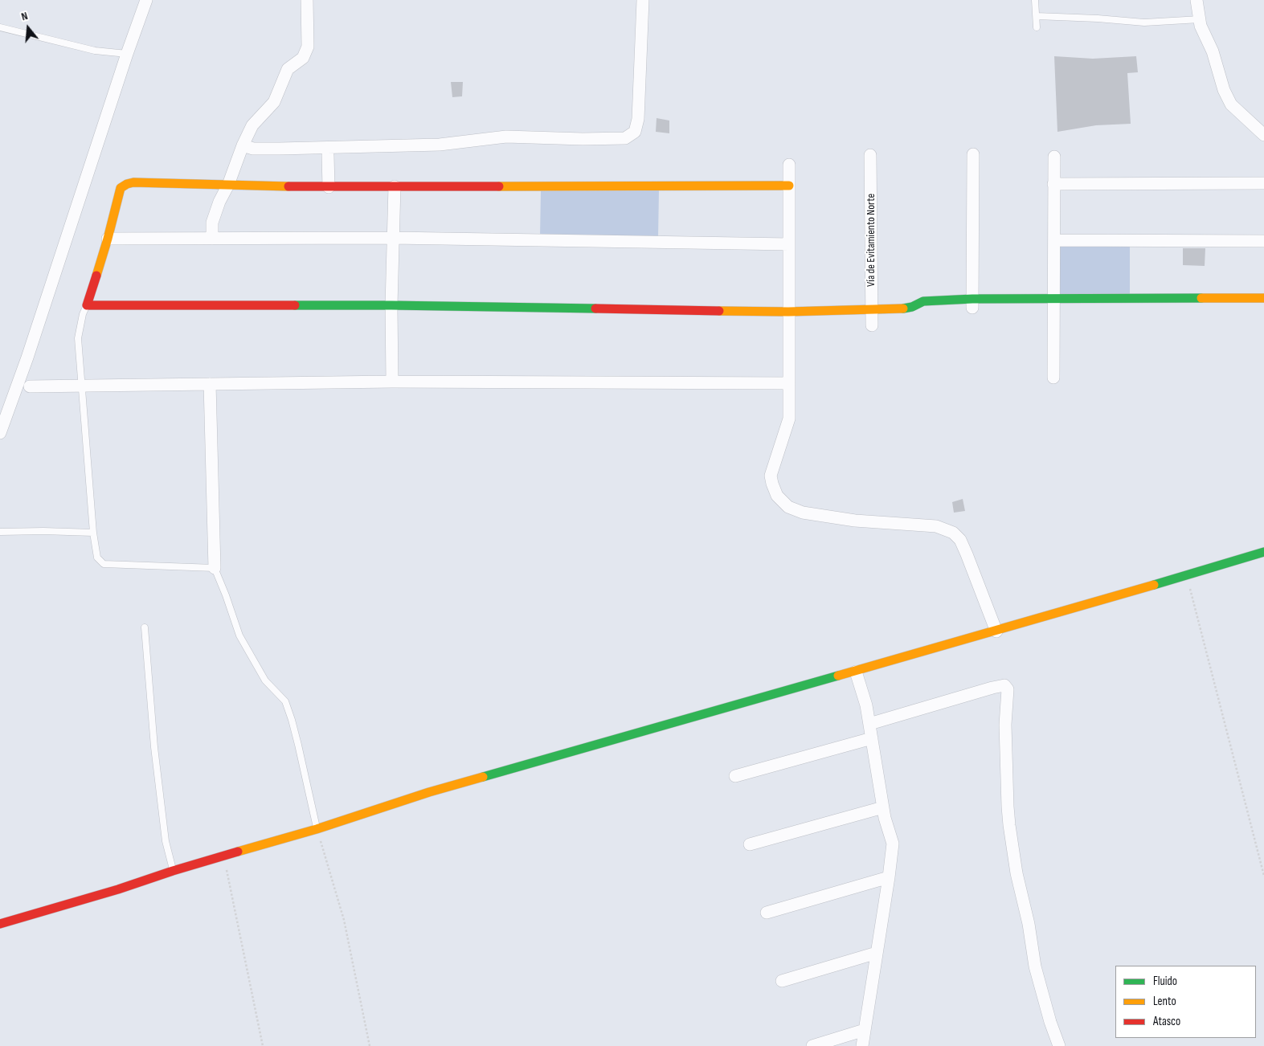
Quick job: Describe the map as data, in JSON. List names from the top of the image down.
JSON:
{
  "streets": {
    "street": ["Vía de Evitamiento Norte"]
  },
  "legend": ["Fluido", "Lento", "Atasco"],
  "north": "top"
}
